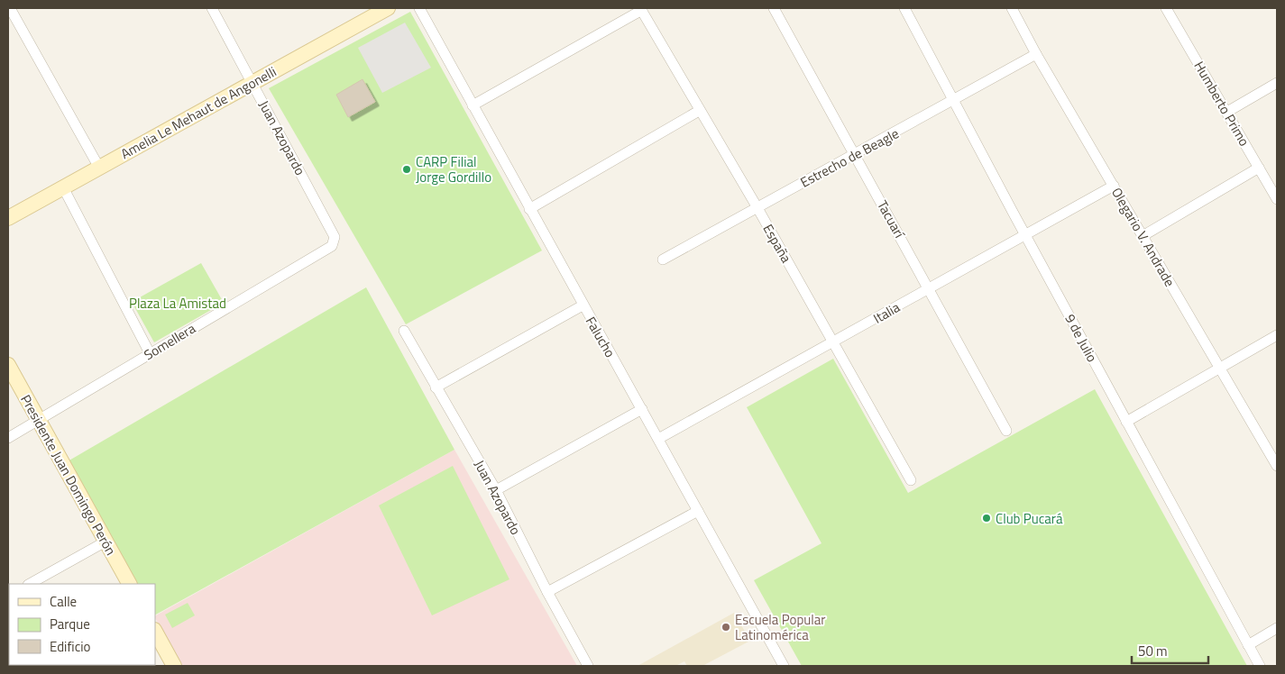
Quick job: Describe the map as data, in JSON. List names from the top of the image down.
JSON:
{
  "streets": {
    "street": [
      "Humberto Primo",
      "Amelia Le Mehaut de Angonelli",
      "Juan Azopardo",
      "Estrecho de Beagle",
      "Tacuarí",
      "Olegario V. Andrade",
      "España",
      "Italia",
      "Falucho",
      "9 de Julio",
      "Somellera",
      "Presidente Juan Domingo Perón"
    ]
  },
  "crossings": [
    ["Amelia Le Mehaut de Angonelli", "Juan Azopardo"],
    ["Juan Azopardo", "Somellera"],
    ["Estrecho de Beagle", "Tacuarí"],
    ["Estrecho de Beagle", "Olegario V. Andrade"],
    ["Estrecho de Beagle", "España"],
    ["Estrecho de Beagle", "9 de Julio"],
    ["Tacuarí", "Italia"],
    ["Olegario V. Andrade", "Italia"],
    ["España", "Italia"],
    ["Italia", "Falucho"],
    ["Italia", "9 de Julio"],
    ["Somellera", "Presidente Juan Domingo Perón"]
  ],
  "parks": ["Plaza La Amistad"],
  "places": ["CARP Filial Jorge Gordillo", "Club Pucará", "Escuela Popular Latinomérica"],
  "legend": ["Calle", "Parque", "Edificio"],
  "scale_bar": "50 m"
}
